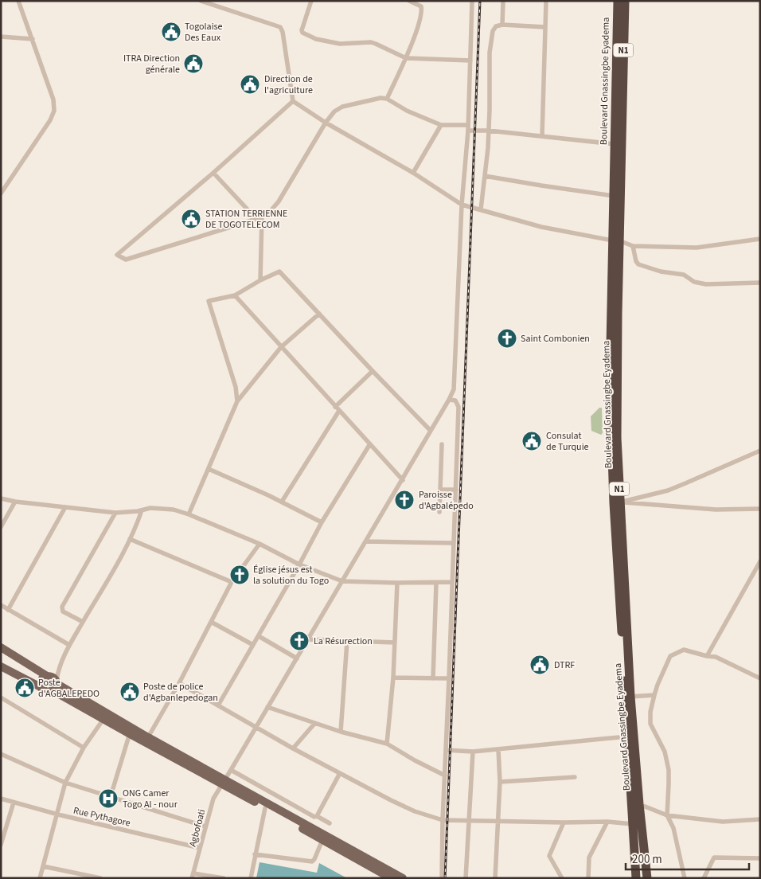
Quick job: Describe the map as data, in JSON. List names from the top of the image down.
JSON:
{
  "streets": {
    "highway": ["N1", "Boulevard Gnassingbe Eyadema"],
    "street": ["Rue Pythagore", "Agbofoati"]
  },
  "crossings": [
    ["Rue Pythagore", "Agbofoati"]
  ],
  "places": {
    "public building": [
      "Togolaise Des Eaux",
      "ITRA Direction générale",
      "Direction de l'agriculture",
      "STATION TERRIENNE DE TOGOTELECOM",
      "Consulat de Turquie",
      "DTRF",
      "Poste d'AGBALEPEDO",
      "Poste de police d'Agbanlepedogan"
    ],
    "church": [
      "Saint Combonien",
      "Paroisse d'Agbalépedo",
      "Église jésus est la solution du Togo",
      "La Résurection"
    ],
    "hospital": ["ONG Camer Togo Al - nour"]
  },
  "scale_bar": "200 m"
}
